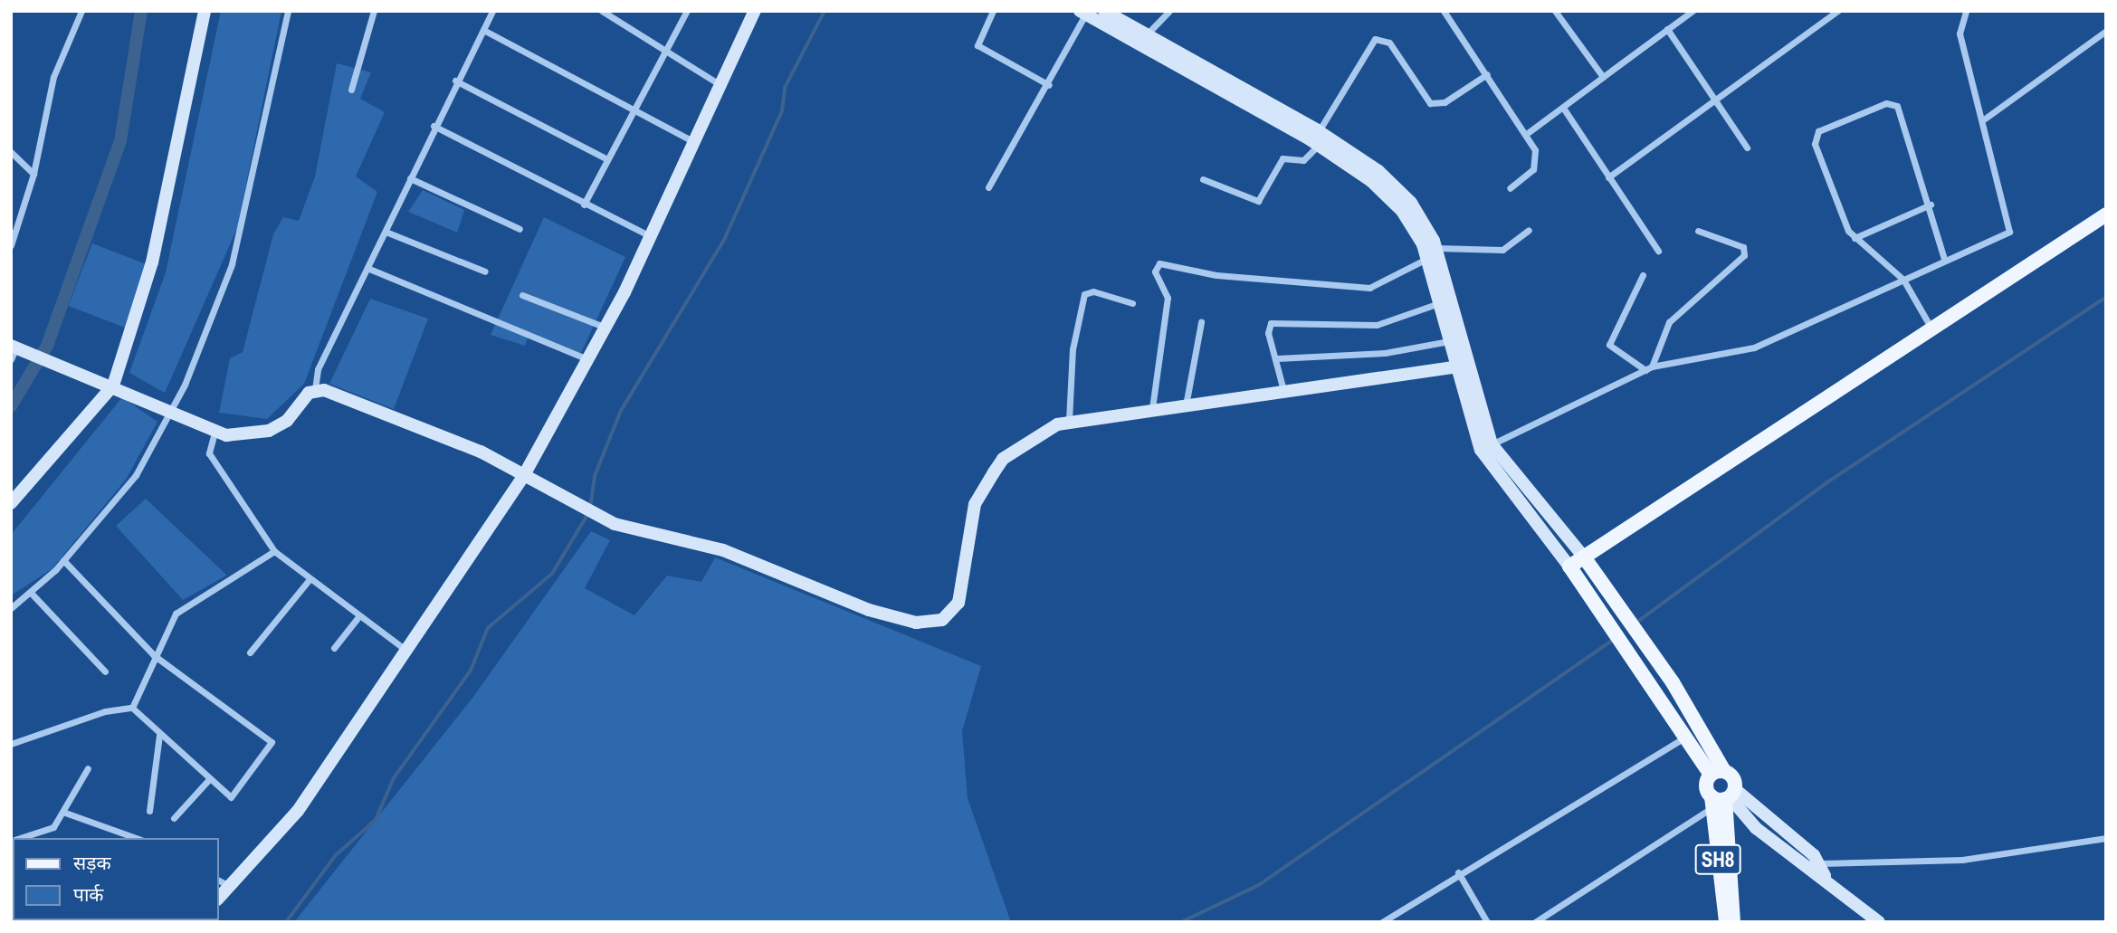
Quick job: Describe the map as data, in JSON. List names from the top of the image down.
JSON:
{
  "streets": {
    "main road": ["SH8"]
  },
  "legend": ["सड़क", "पार्क"]
}
